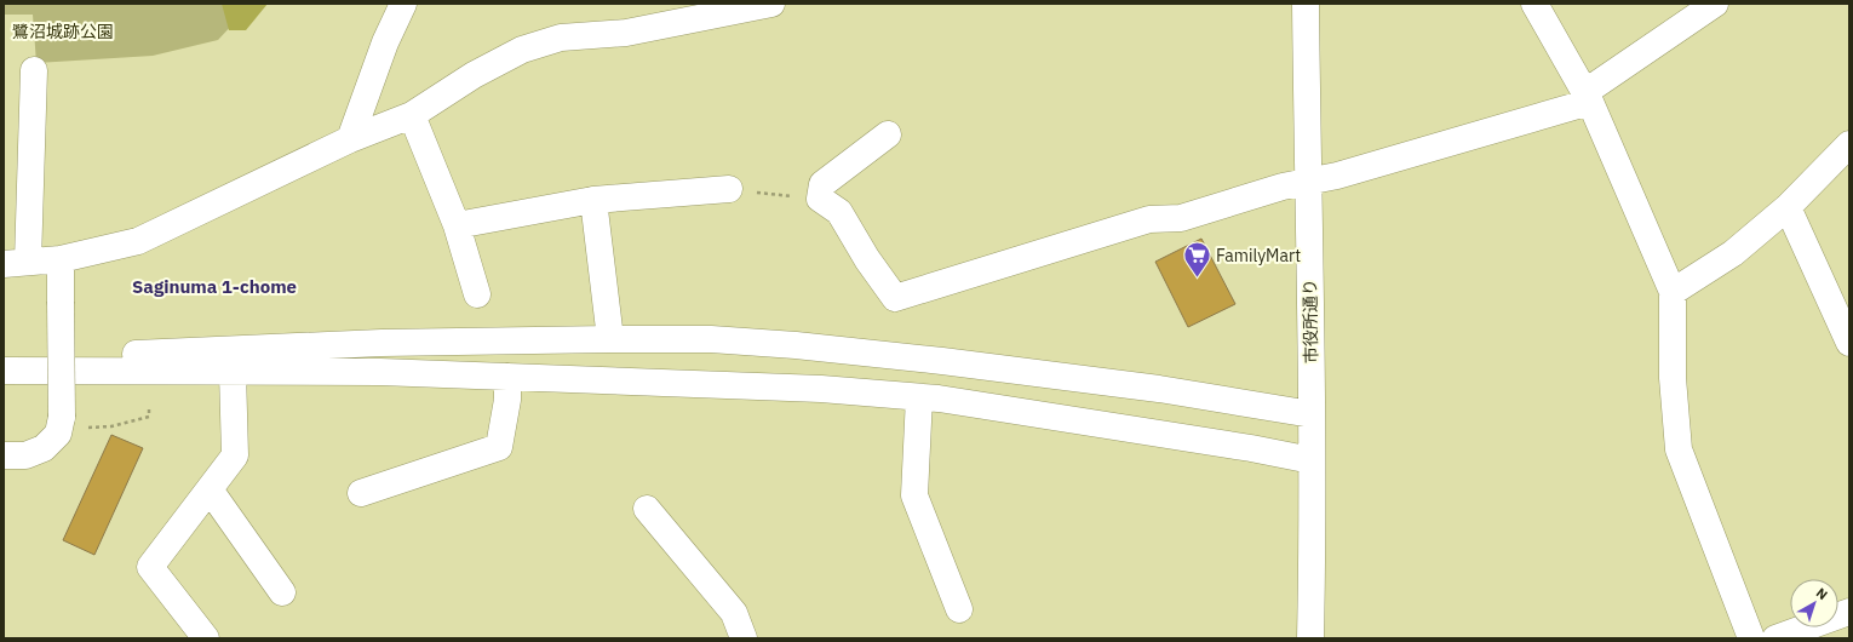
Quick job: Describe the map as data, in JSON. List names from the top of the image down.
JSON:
{
  "streets": {
    "street": ["市役所通り"]
  },
  "districts": ["Saginuma 1-chome"],
  "parks": ["鷺沼城跡公園"],
  "places": {
    "supermarket": ["FamilyMart"]
  },
  "north": "top right"
}
